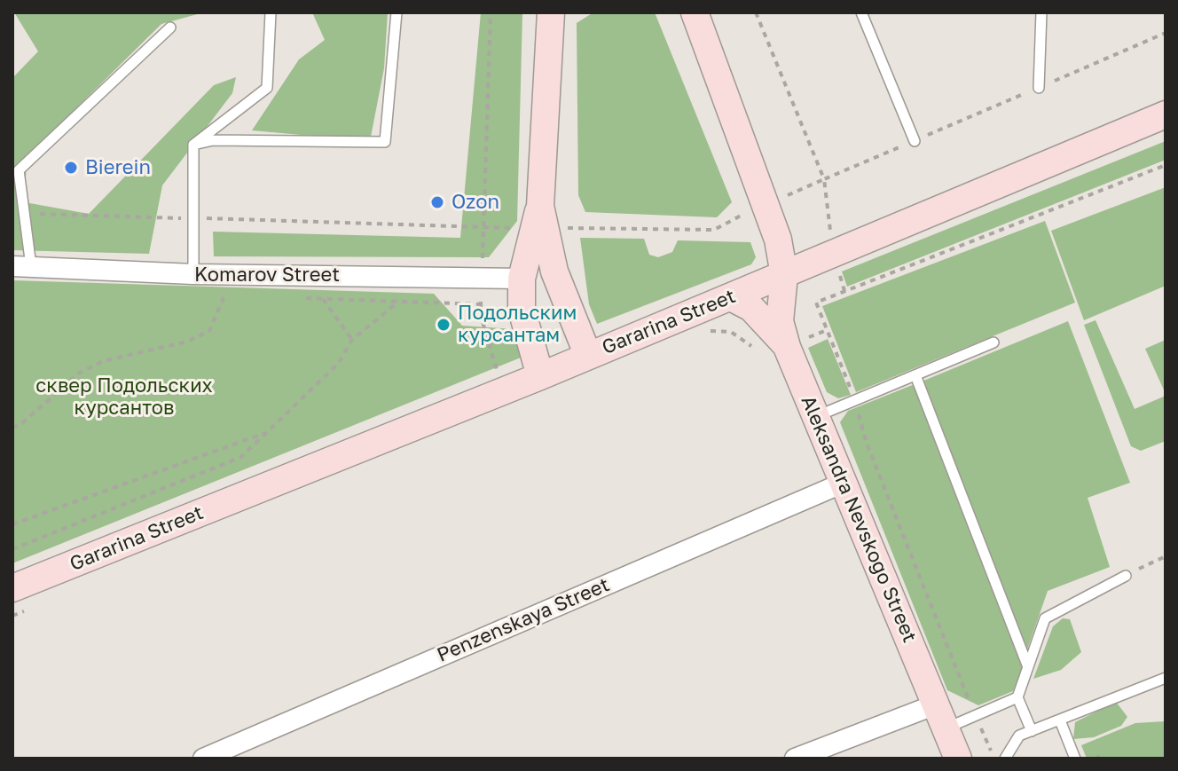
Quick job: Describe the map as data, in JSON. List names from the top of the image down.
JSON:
{
  "streets": {
    "main road": ["Gararina Street", "Aleksandra Nevskogo Street"],
    "street": ["Komarov Street", "Penzenskaya Street"]
  },
  "crossings": [
    ["Gararina Street", "Aleksandra Nevskogo Street"],
    ["Aleksandra Nevskogo Street", "Penzenskaya Street"]
  ],
  "parks": ["сквер Подольских курсантов"],
  "places": ["Bierein", "Ozon", "Подольским курсантам"]
}
